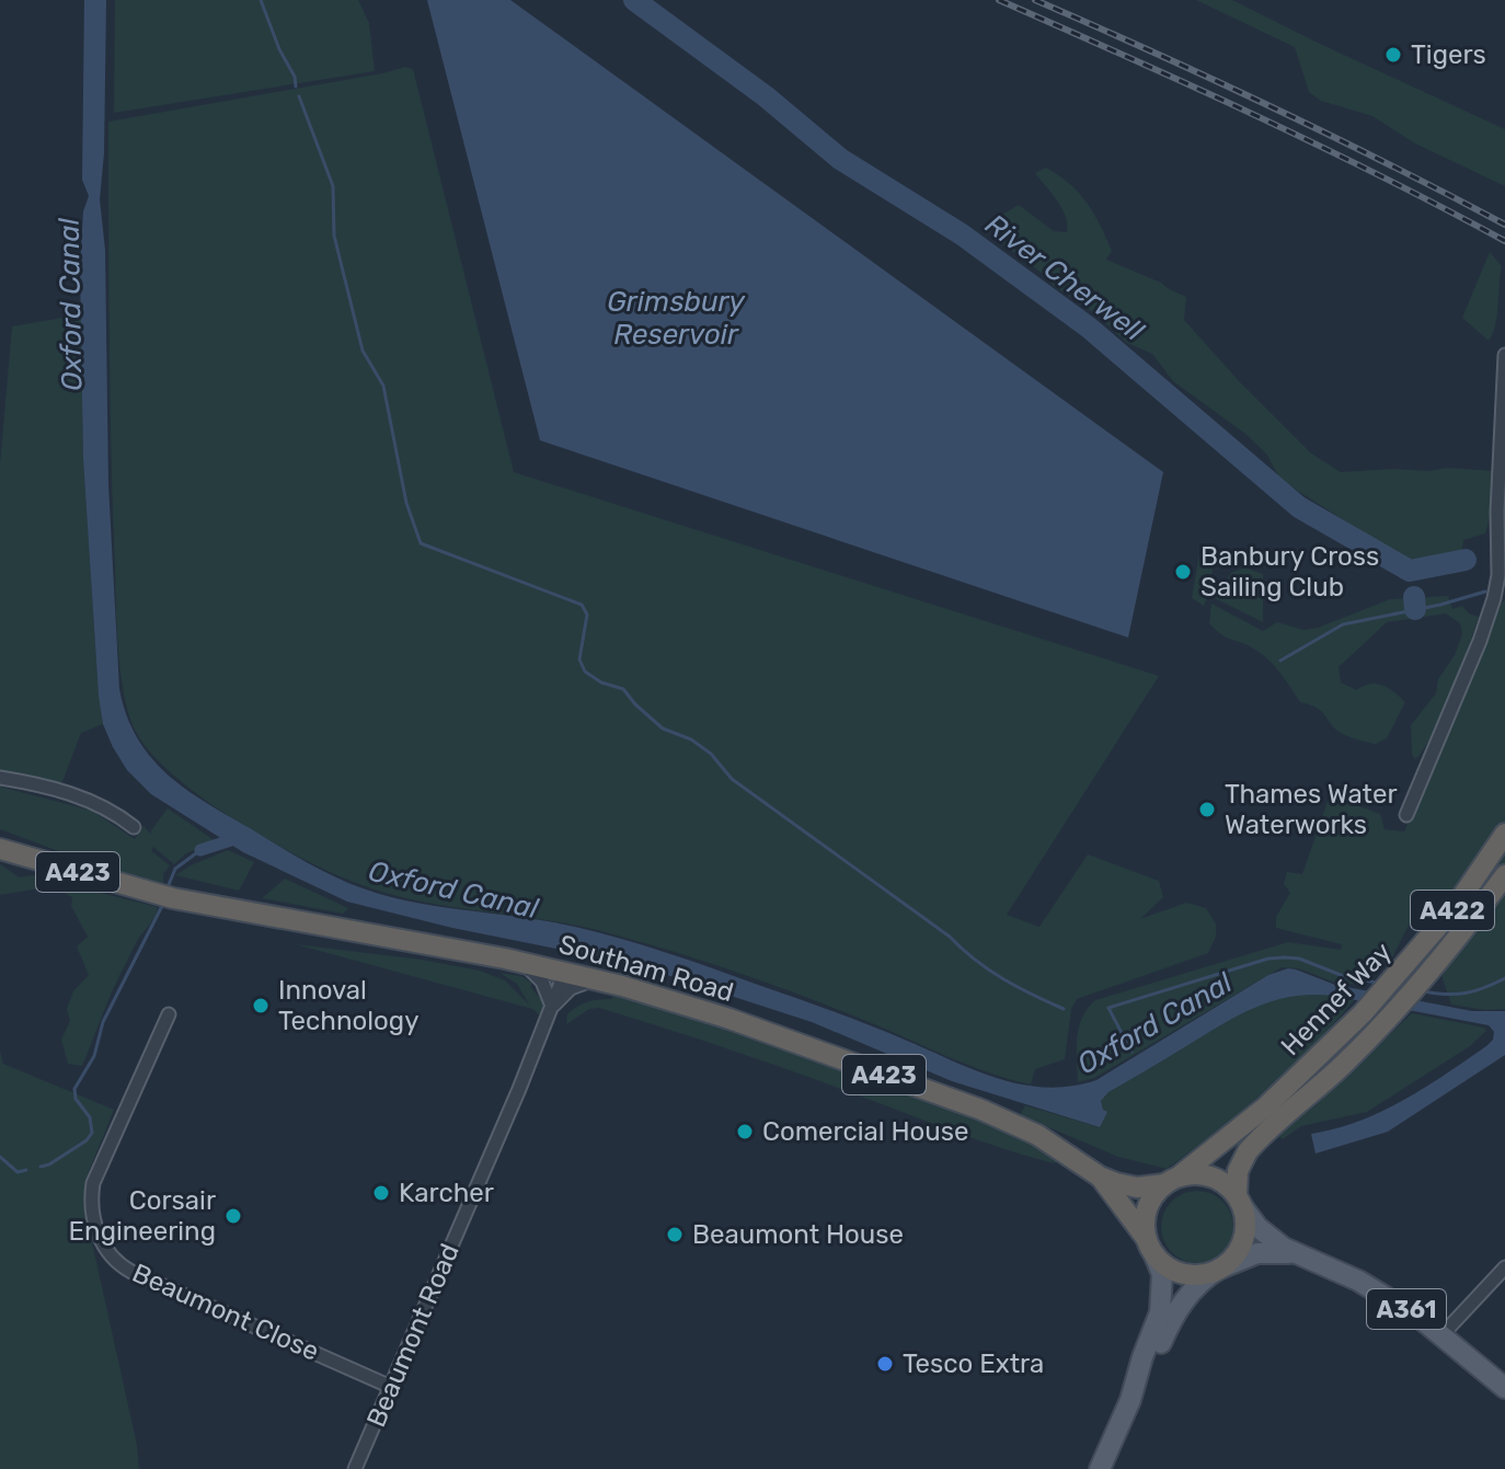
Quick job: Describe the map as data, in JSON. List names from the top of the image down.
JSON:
{
  "streets": {
    "highway": [
      "A423",
      "A422",
      "Southam Road",
      "Hennef Way"
    ],
    "main road": ["A361"],
    "street": ["Beaumont Close", "Beaumont Road"]
  },
  "crossings": [
    ["Southam Road", "Hennef Way"],
    ["Southam Road", "A361"],
    ["Southam Road", "Beaumont Road"],
    ["Hennef Way", "A361"],
    ["Beaumont Close", "Beaumont Road"]
  ],
  "water": ["River Cherwell", "Grimsbury Reservoir", "Oxford Canal"],
  "places": [
    "Tigers",
    "Banbury Cross Sailing Club",
    "Thames Water Waterworks",
    "Innoval Technology",
    "Comercial House",
    "Karcher",
    "Corsair Engineering",
    "Beaumont House",
    "Tesco Extra"
  ]
}
